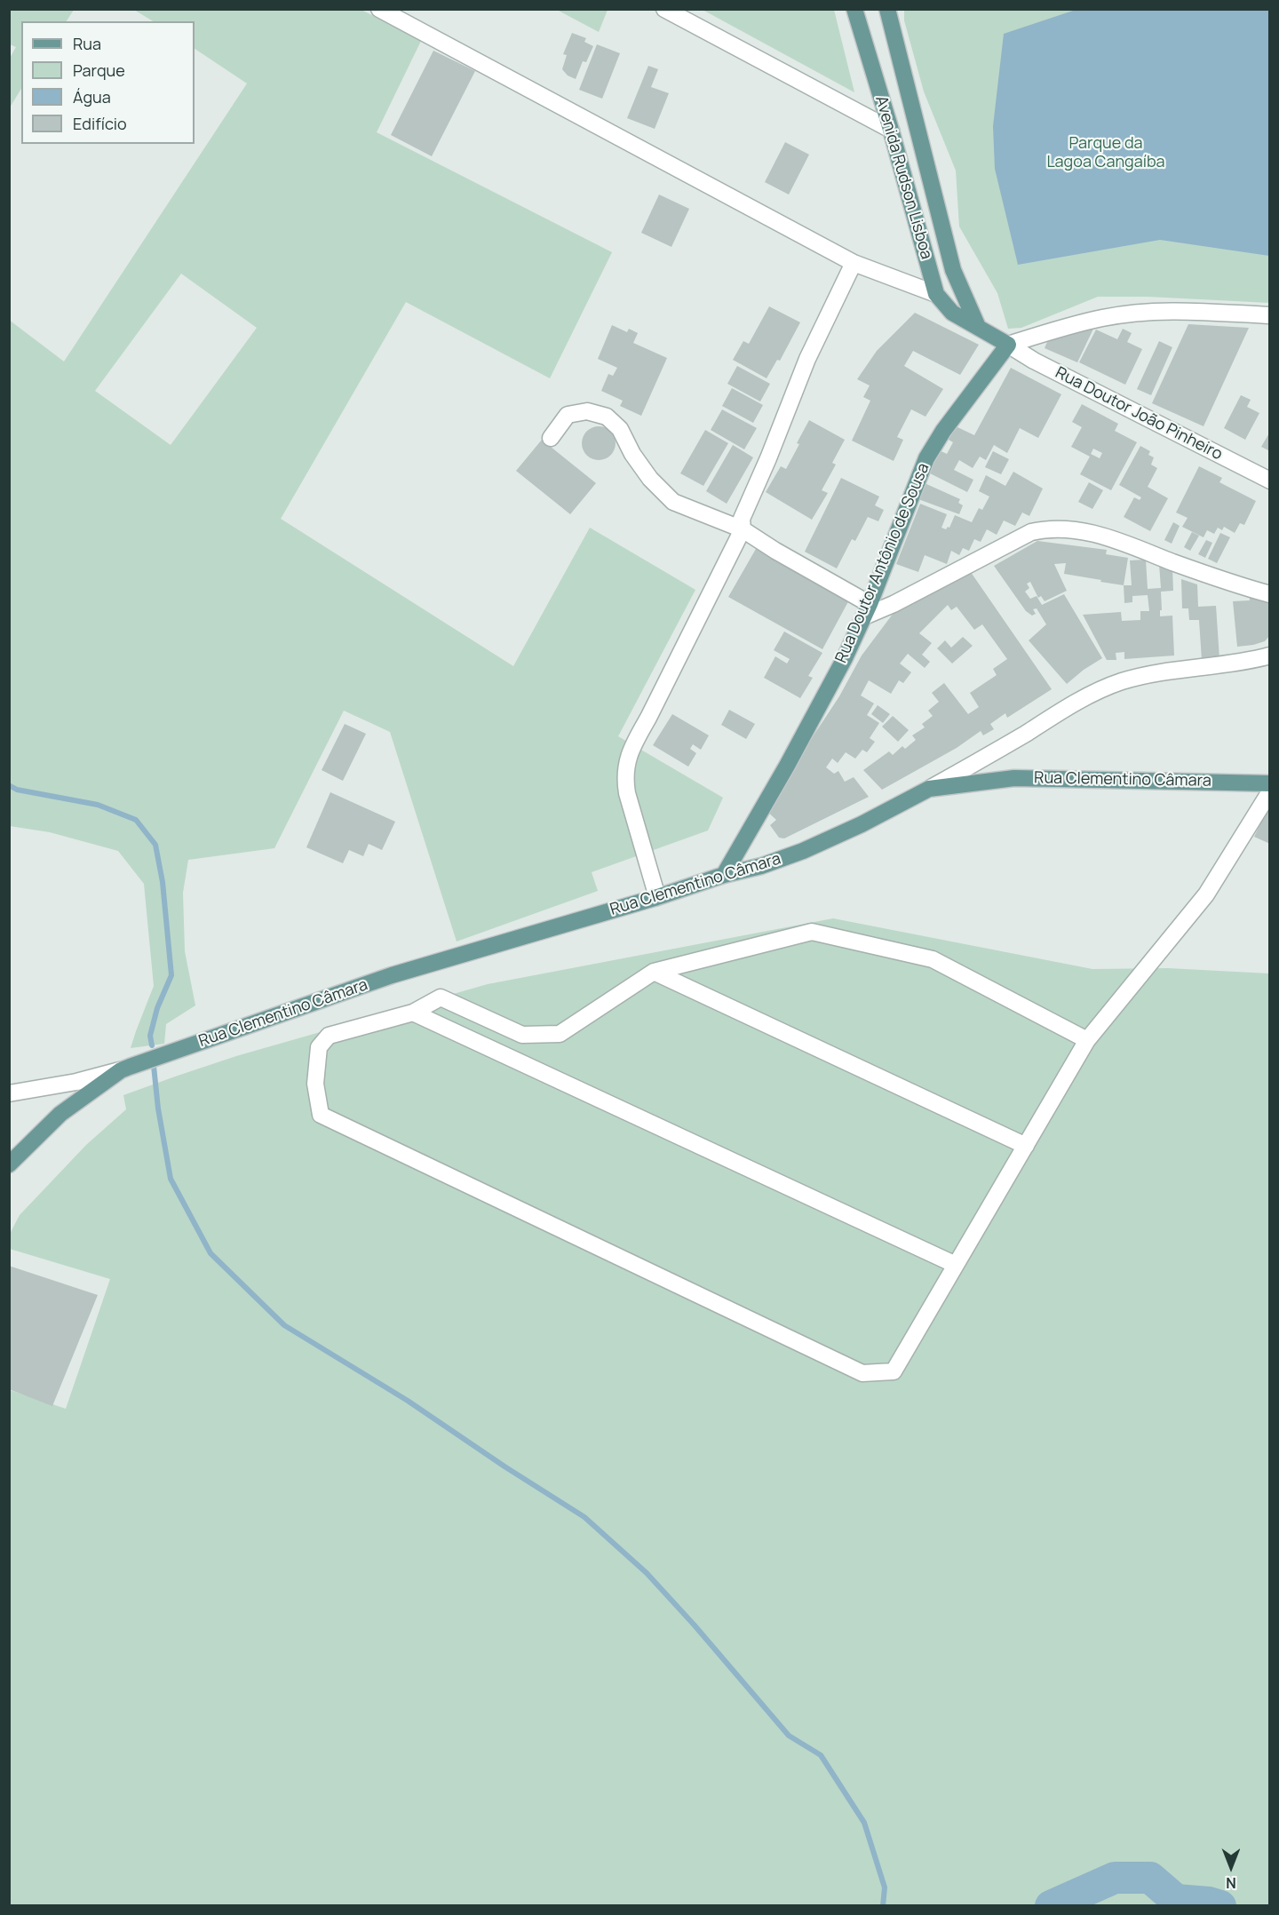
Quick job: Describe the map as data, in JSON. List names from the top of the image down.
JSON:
{
  "streets": {
    "main road": ["Avenida Rudson Lisboa", "Rua Doutor Antônio de Sousa", "Rua Clementino Câmara"],
    "street": ["Rua Doutor João Pinheiro"]
  },
  "crossings": [
    ["Avenida Rudson Lisboa", "Rua Doutor João Pinheiro"],
    ["Avenida Rudson Lisboa", "Rua Doutor Antônio de Sousa"],
    ["Rua Doutor João Pinheiro", "Rua Doutor Antônio de Sousa"],
    ["Rua Doutor Antônio de Sousa", "Rua Clementino Câmara"]
  ],
  "parks": ["Parque da Lagoa Cangaíba"],
  "legend": [
    "Rua",
    "Parque",
    "Água",
    "Edifício"
  ],
  "north": "bottom"
}
